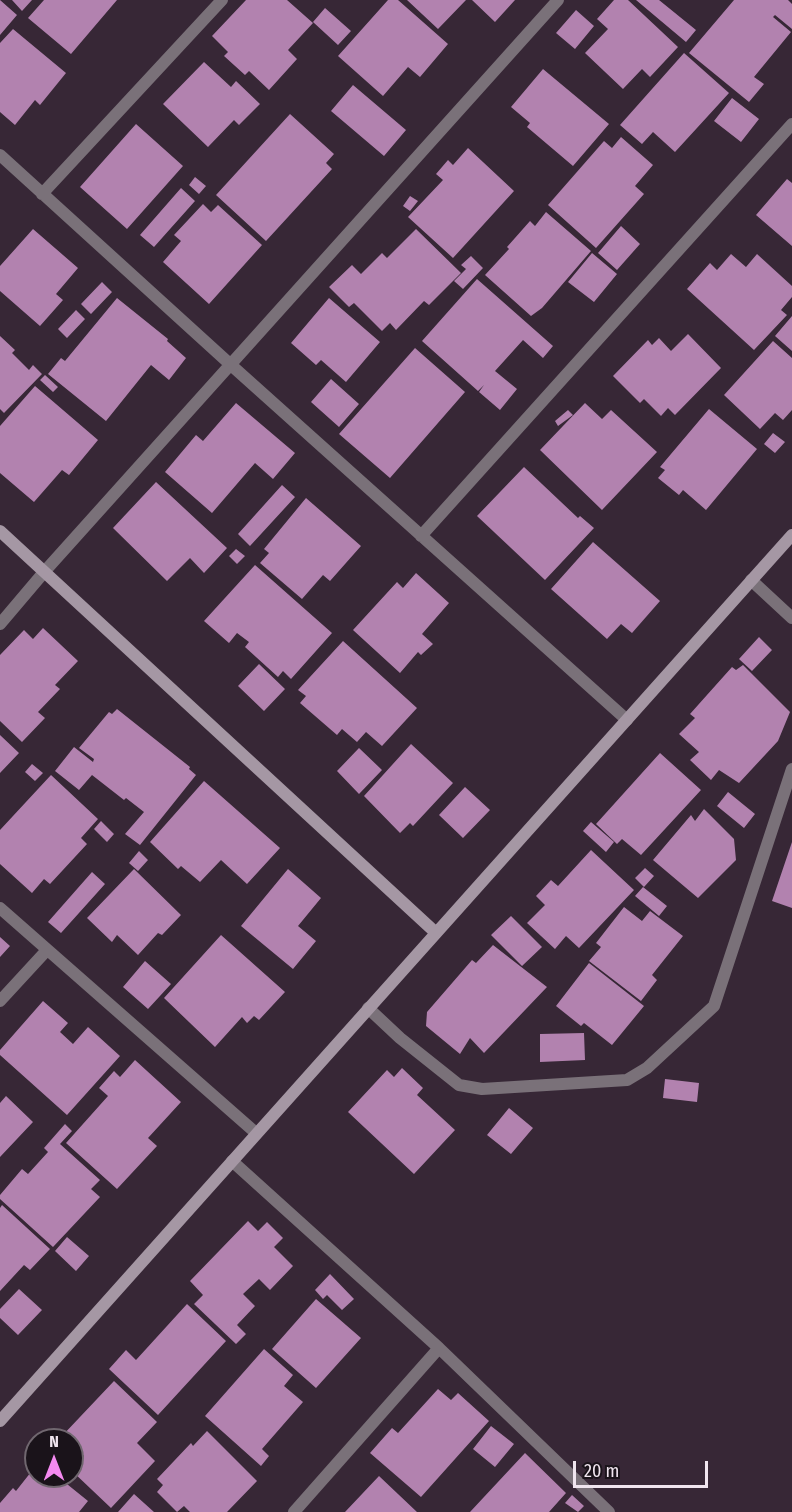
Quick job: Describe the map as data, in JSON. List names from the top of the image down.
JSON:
{
  "scale_bar": "20 m",
  "north": "top"
}
